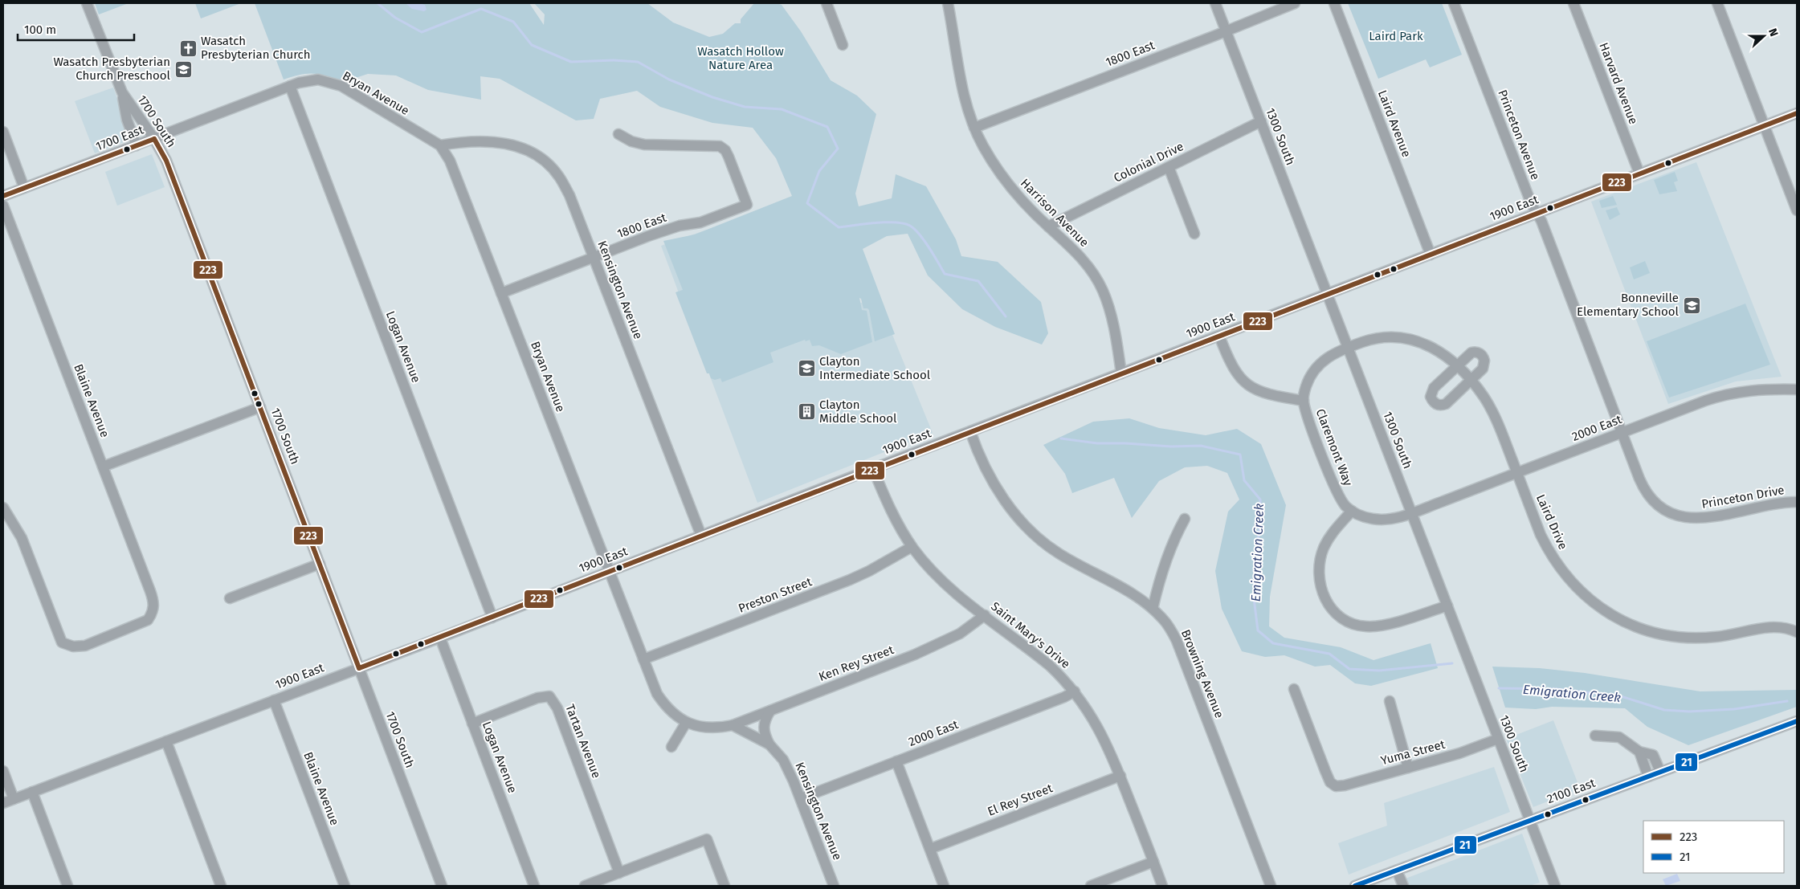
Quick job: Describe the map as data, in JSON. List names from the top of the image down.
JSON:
{
  "streets": {
    "street": [
      "1800 East",
      "Harvard Avenue",
      "Bryan Avenue",
      "1700 South",
      "Laird Avenue",
      "Princeton Avenue",
      "1300 South",
      "1700 East",
      "Colonial Drive",
      "1900 East",
      "Harrison Avenue",
      "Kensington Avenue",
      "Logan Avenue",
      "Blaine Avenue",
      "2000 East",
      "Claremont Way",
      "Princeton Drive",
      "Laird Drive",
      "Preston Street",
      "Saint Mary's Drive",
      "Ken Rey Street",
      "Browning Avenue",
      "Tartan Avenue",
      "Yuma Street",
      "2100 East",
      "El Rey Street"
    ]
  },
  "crossings": [
    ["1800 East", "Bryan Avenue"],
    ["1800 East", "1300 South"],
    ["1800 East", "Harrison Avenue"],
    ["1800 East", "Kensington Avenue"],
    ["Harvard Avenue", "1900 East"],
    ["Bryan Avenue", "1700 East"],
    ["Bryan Avenue", "1900 East"],
    ["Bryan Avenue", "Kensington Avenue"],
    ["Bryan Avenue", "Logan Avenue"],
    ["Bryan Avenue", "Preston Street"],
    ["Bryan Avenue", "Ken Rey Street"],
    ["1700 South", "1700 East"],
    ["1700 South", "1900 East"],
    ["Laird Avenue", "1900 East"],
    ["Princeton Avenue", "1900 East"],
    ["Princeton Avenue", "2000 East"],
    ["Princeton Avenue", "Princeton Drive"],
    ["1300 South", "Colonial Drive"],
    ["1300 South", "1900 East"],
    ["1300 South", "2000 East"],
    ["1300 South", "Claremont Way"],
    ["1300 South", "Laird Drive"],
    ["1300 South", "Yuma Street"],
    ["1300 South", "2100 East"],
    ["1700 East", "Logan Avenue"],
    ["Colonial Drive", "Harrison Avenue"],
    ["1900 East", "Harrison Avenue"],
    ["1900 East", "Kensington Avenue"],
    ["1900 East", "Logan Avenue"],
    ["1900 East", "Blaine Avenue"],
    ["1900 East", "Saint Mary's Drive"],
    ["1900 East", "Browning Avenue"],
    ["Kensington Avenue", "2000 East"],
    ["Kensington Avenue", "Ken Rey Street"],
    ["Logan Avenue", "Tartan Avenue"],
    ["2000 East", "Claremont Way"],
    ["2000 East", "Princeton Drive"],
    ["2000 East", "Laird Drive"],
    ["2000 East", "Saint Mary's Drive"],
    ["Claremont Way", "Laird Drive"],
    ["Preston Street", "Saint Mary's Drive"],
    ["Saint Mary's Drive", "Ken Rey Street"],
    ["Saint Mary's Drive", "El Rey Street"]
  ],
  "water": ["Emigration Creek"],
  "parks": ["Laird Park", "Wasatch Hollow Nature Area"],
  "places": {
    "church": ["Wasatch Presbyterian Church"],
    "school or university": ["Wasatch Presbyterian Church Preschool", "Bonneville Elementary School", "Clayton Intermediate School"],
    "building": ["Clayton Middle School"]
  },
  "lines": ["transit line 223", "transit line 21"],
  "legend": ["223", "21"],
  "scale_bar": "100 m",
  "north": "right"
}
